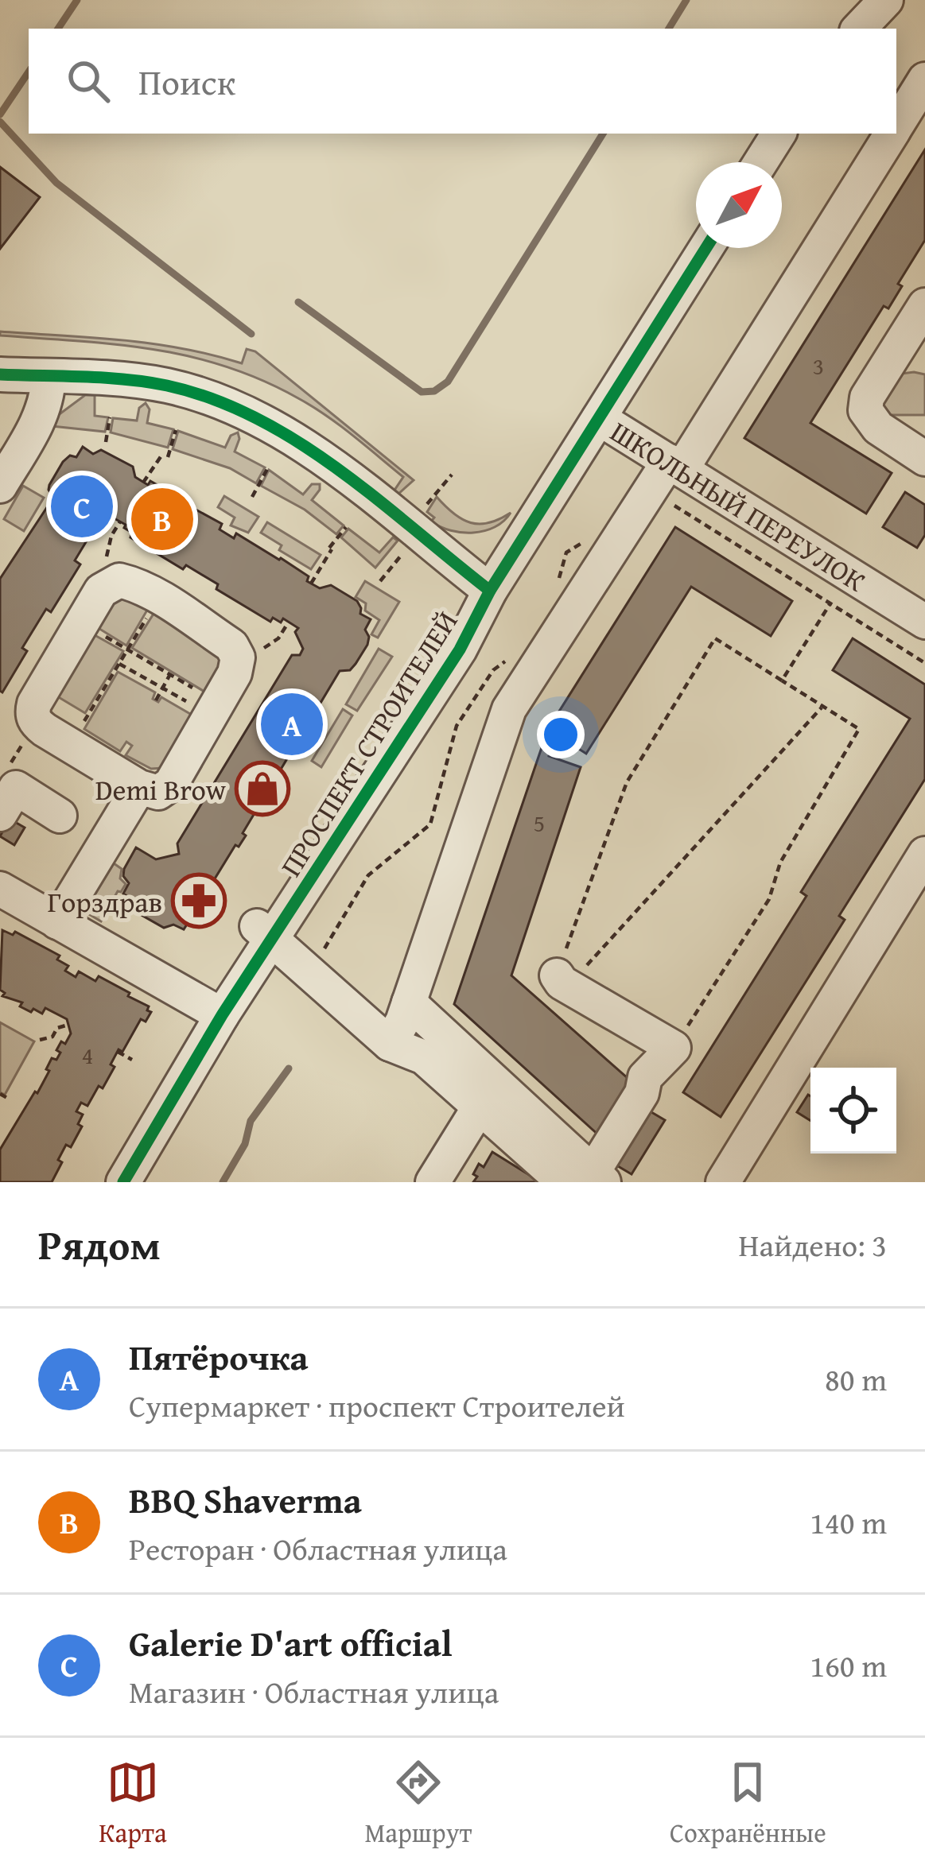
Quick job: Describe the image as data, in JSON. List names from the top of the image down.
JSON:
{
  "streets": {
    "street": ["ШКОЛЬНЫЙ ПЕРЕУЛОК", "ПРОСПЕКТ СТРОИТЕЛЕЙ"]
  },
  "crossings": [
    ["ШКОЛЬНЫЙ ПЕРЕУЛОК", "ПРОСПЕКТ СТРОИТЕЛЕЙ"]
  ],
  "places": {
    "shop": ["Demi Brow"],
    "pharmacy": ["Горздрав"]
  },
  "house_numbers": ["3", "5", "4"],
  "north": "top right",
  "page": {
    "search": "Поиск",
    "pins": ["C", "B", "A"],
    "heading": ["Рядом", "Найдено: 3"],
    "list": [
      {
        "mark": "A",
        "name": "Пятёрочка",
        "note": "Супермаркет · проспект Строителей",
        "value": "80 m"
      },
      {
        "mark": "B",
        "name": "BBQ Shaverma",
        "note": "Ресторан · Областная улица",
        "value": "140 m"
      },
      {
        "mark": "C",
        "name": "Galerie D'art official",
        "note": "Магазин · Областная улица",
        "value": "160 m"
      }
    ],
    "nav": ["Карта", "Маршрут", "Сохранённые"]
  }
}
